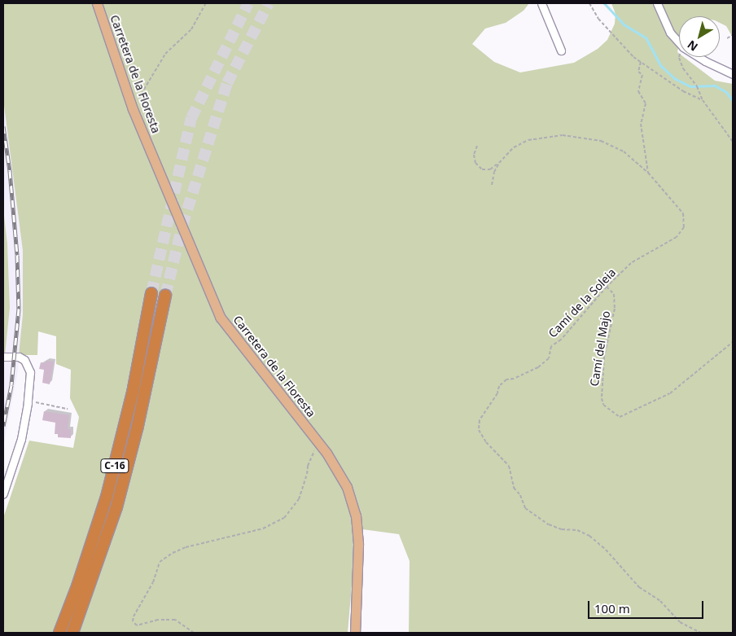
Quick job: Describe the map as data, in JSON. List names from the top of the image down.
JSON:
{
  "streets": {
    "highway": ["C-16"],
    "main road": ["Carretera de la Floresta"],
    "path": ["Camí de la Soleia", "Camí del Majo"]
  },
  "crossings": [
    ["Camí de la Soleia", "Camí del Majo"]
  ],
  "scale_bar": "100 m",
  "north": "bottom left"
}
